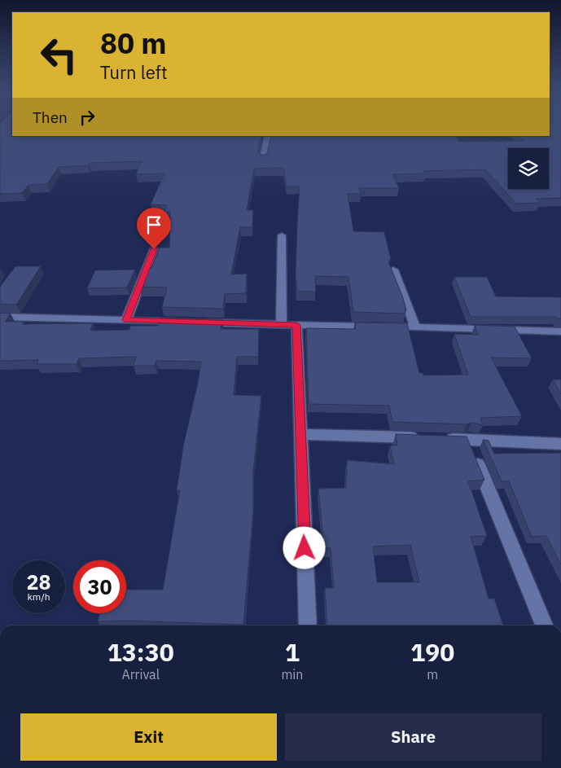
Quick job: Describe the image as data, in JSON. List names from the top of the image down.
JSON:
{
  "page": {
    "turn": ["80 m", "Turn left"],
    "then": "Then",
    "speed": "28 km/h",
    "limit": "30",
    "eta": [
      "13:30",
      "Arrival",
      "1",
      "min",
      "190",
      "m"
    ],
    "buttons": ["Exit", "Share"]
  }
}
